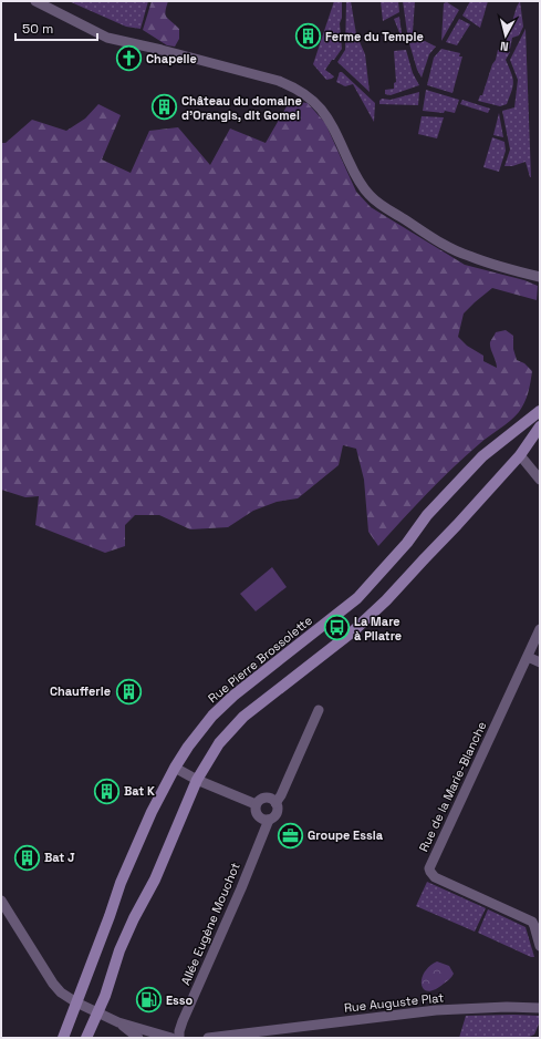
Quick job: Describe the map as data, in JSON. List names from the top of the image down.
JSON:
{
  "streets": {
    "main road": ["Rue Pierre Brossolette"],
    "street": ["Rue de la Marie-Blanche", "Allée Eugène Mouchot", "Rue Auguste Plat"]
  },
  "places": {
    "building": [
      "Ferme du Temple",
      "Château du domaine d'Orangis, dit Gomel",
      "Chaufferie",
      "Bat K",
      "Bat J"
    ],
    "church": ["Chapelle"],
    "bus stop": ["La Mare à Pilatre"],
    "office": ["Groupe Essia"],
    "fuel station": ["Esso"]
  },
  "scale_bar": "50 m",
  "north": "bottom"
}
